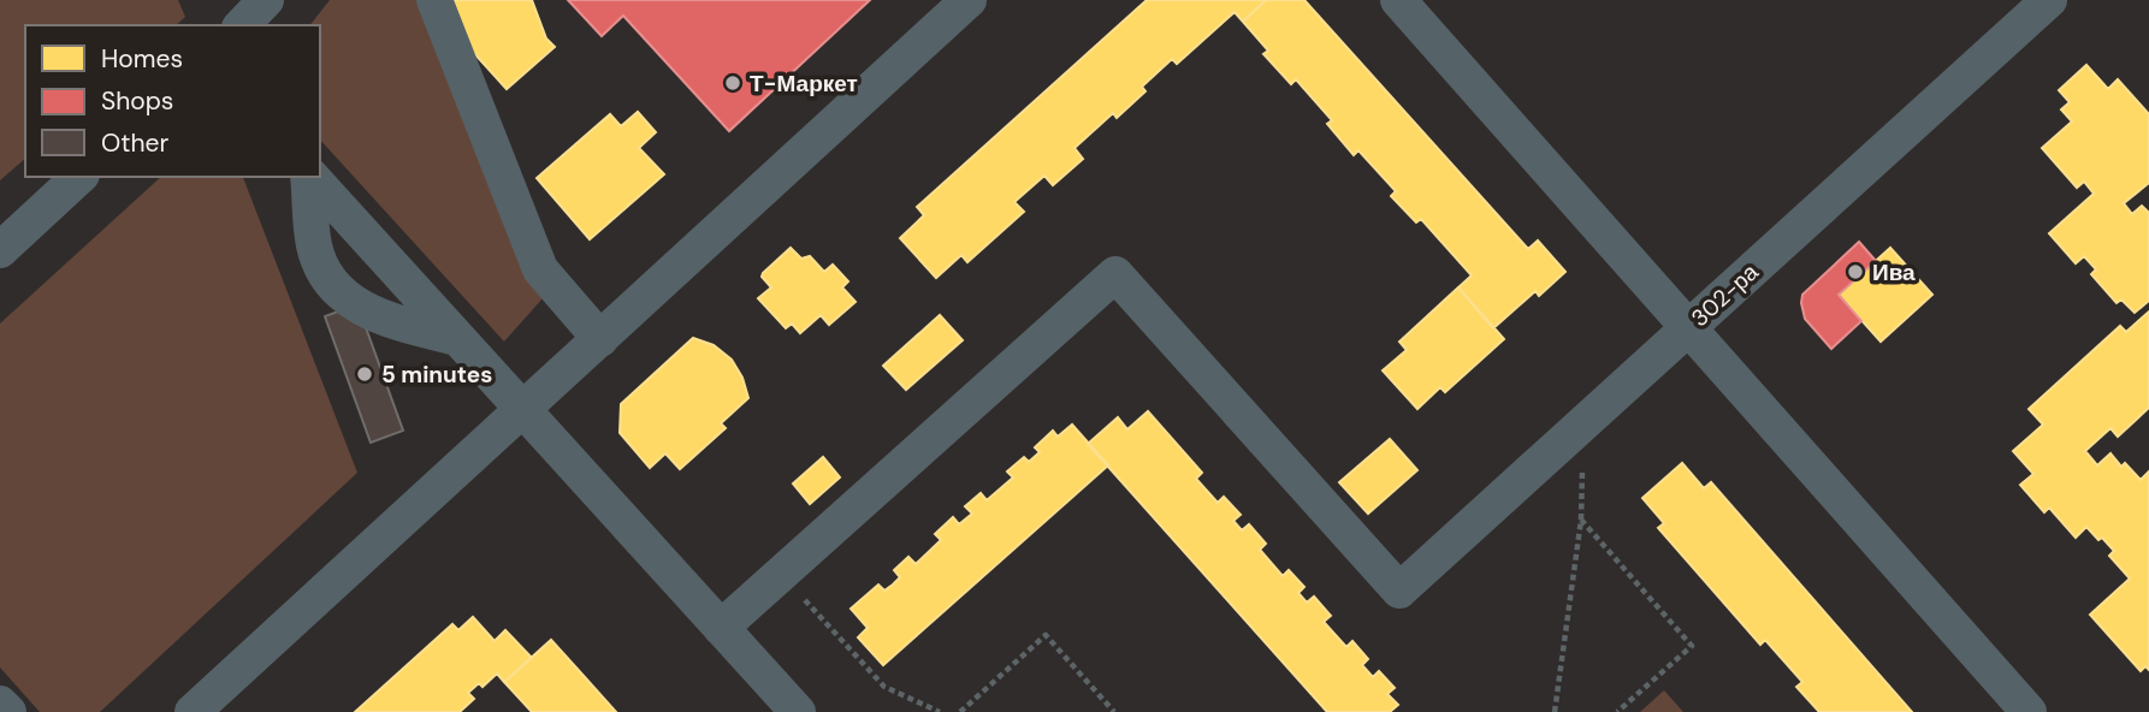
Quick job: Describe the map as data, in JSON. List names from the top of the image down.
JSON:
{
  "streets": {
    "street": ["302-ра"]
  },
  "places": ["Т-Маркет", "Ива", "5 minutes"],
  "legend": ["Homes", "Shops", "Other"]
}
